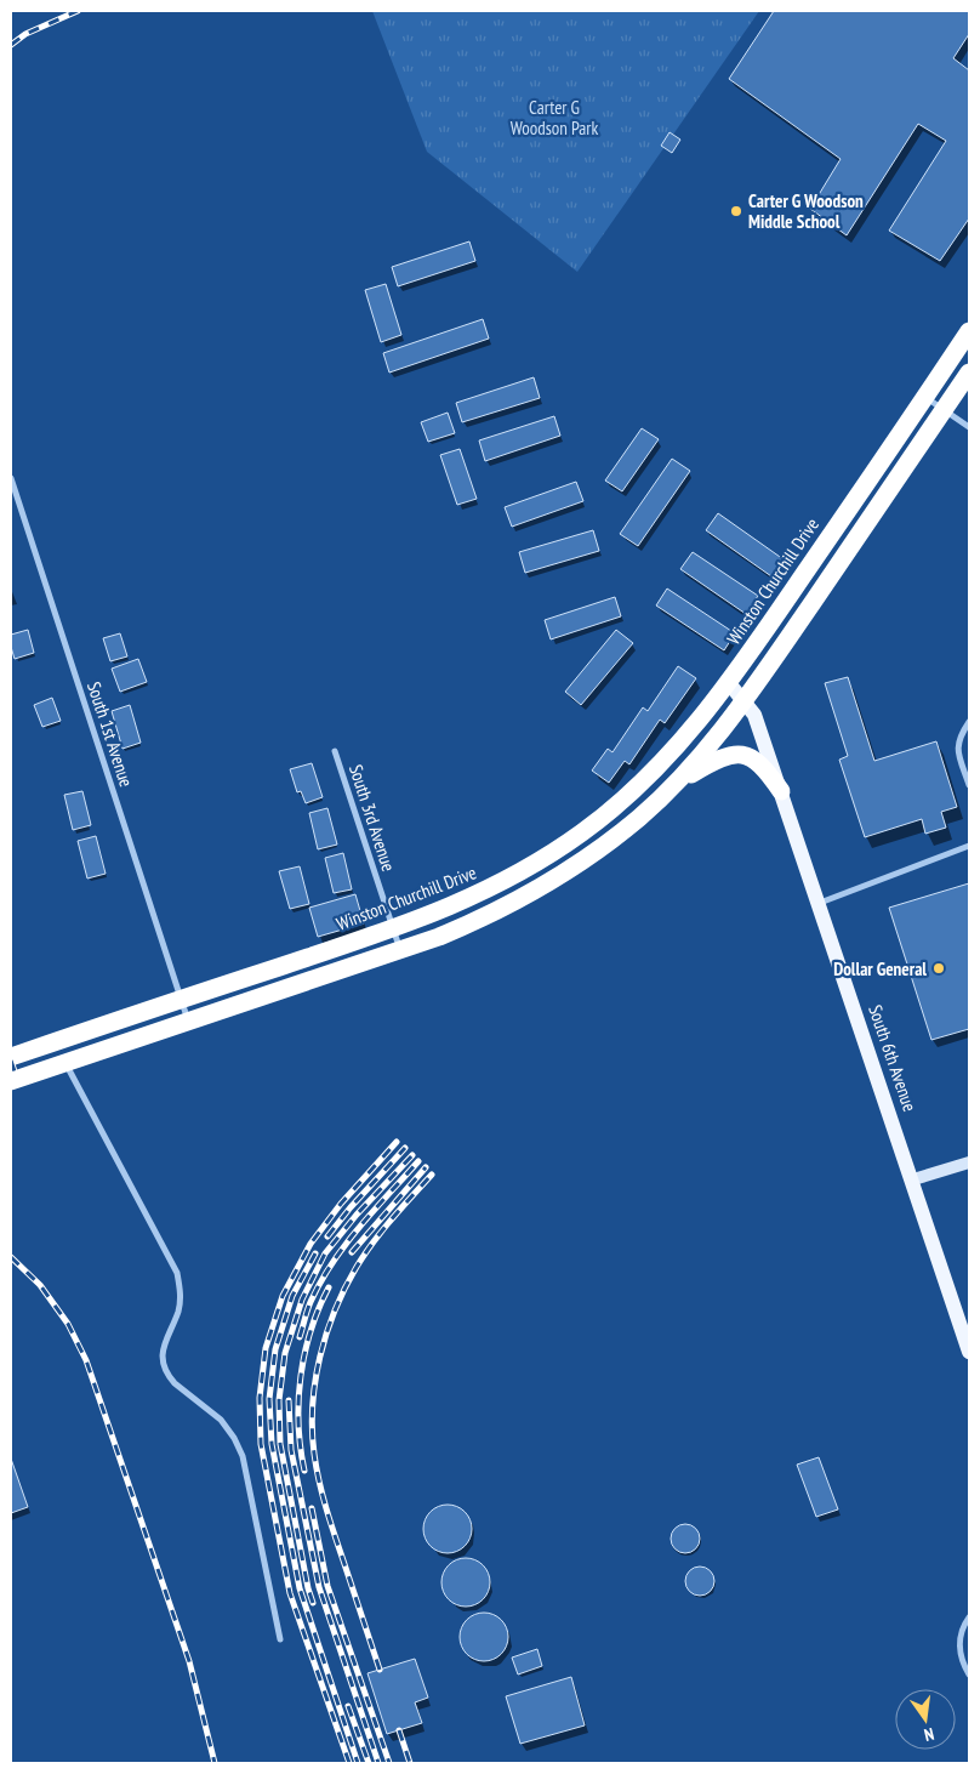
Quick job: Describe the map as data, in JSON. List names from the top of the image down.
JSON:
{
  "streets": {
    "highway": ["Winston Churchill Drive"],
    "main road": ["South 6th Avenue"],
    "street": ["South 1st Avenue", "South 3rd Avenue"]
  },
  "crossings": [
    ["Winston Churchill Drive", "South 1st Avenue"],
    ["Winston Churchill Drive", "South 3rd Avenue"],
    ["Winston Churchill Drive", "South 6th Avenue"]
  ],
  "parks": ["Carter G Woodson Park"],
  "places": ["Carter G Woodson Middle School", "Dollar General"],
  "north": "bottom"
}
